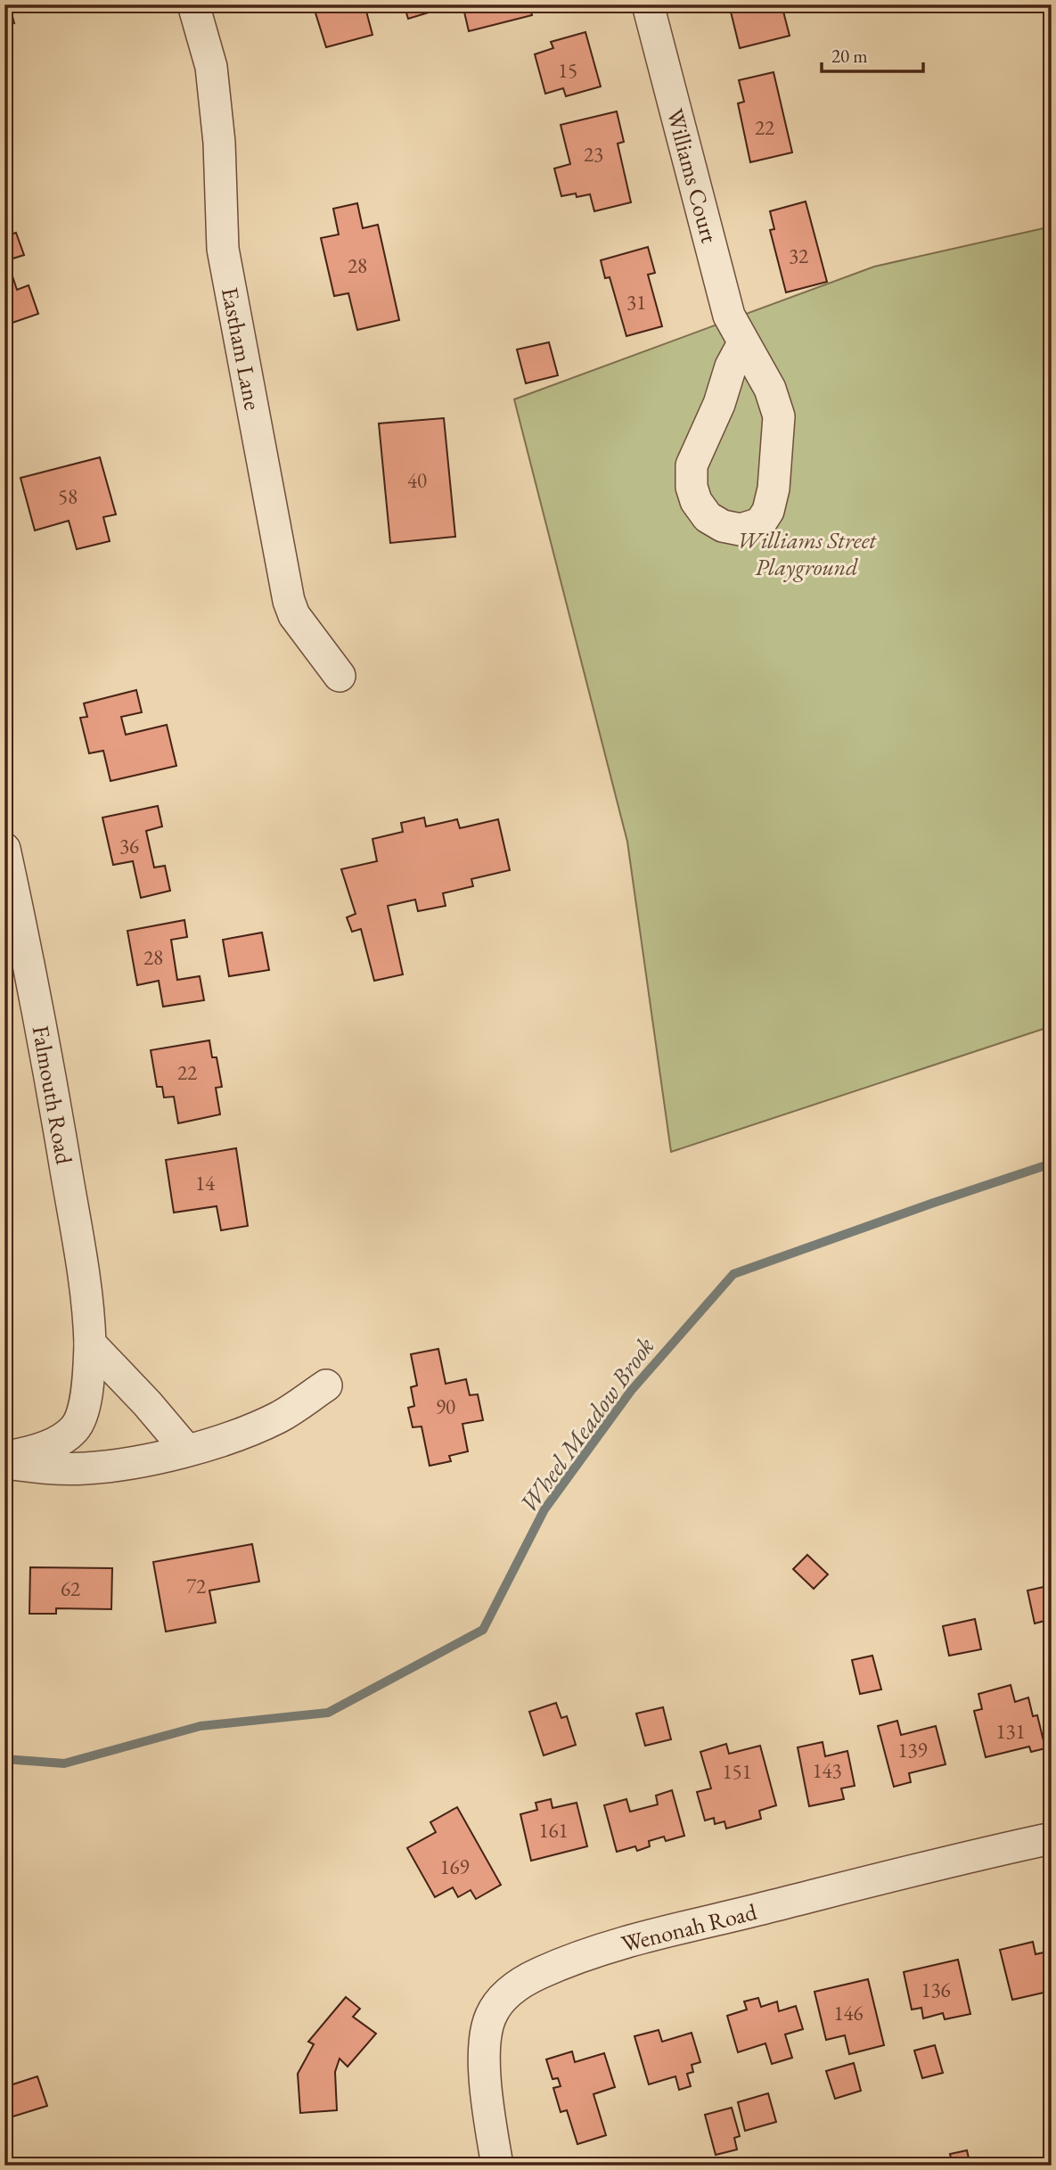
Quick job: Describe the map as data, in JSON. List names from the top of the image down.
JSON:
{
  "streets": {
    "street": [
      "Williams Court",
      "Eastham Lane",
      "Falmouth Road",
      "Wenonah Road"
    ]
  },
  "water": ["Wheel Meadow Brook"],
  "parks": ["Williams Street Playground"],
  "house_numbers": [
    "15",
    "22",
    "23",
    "32",
    "28",
    "31",
    "40",
    "58",
    "36",
    "28",
    "22",
    "14",
    "90",
    "72",
    "62",
    "131",
    "139",
    "143",
    "151",
    "161",
    "169",
    "136",
    "146"
  ],
  "scale_bar": "20 m"
}
